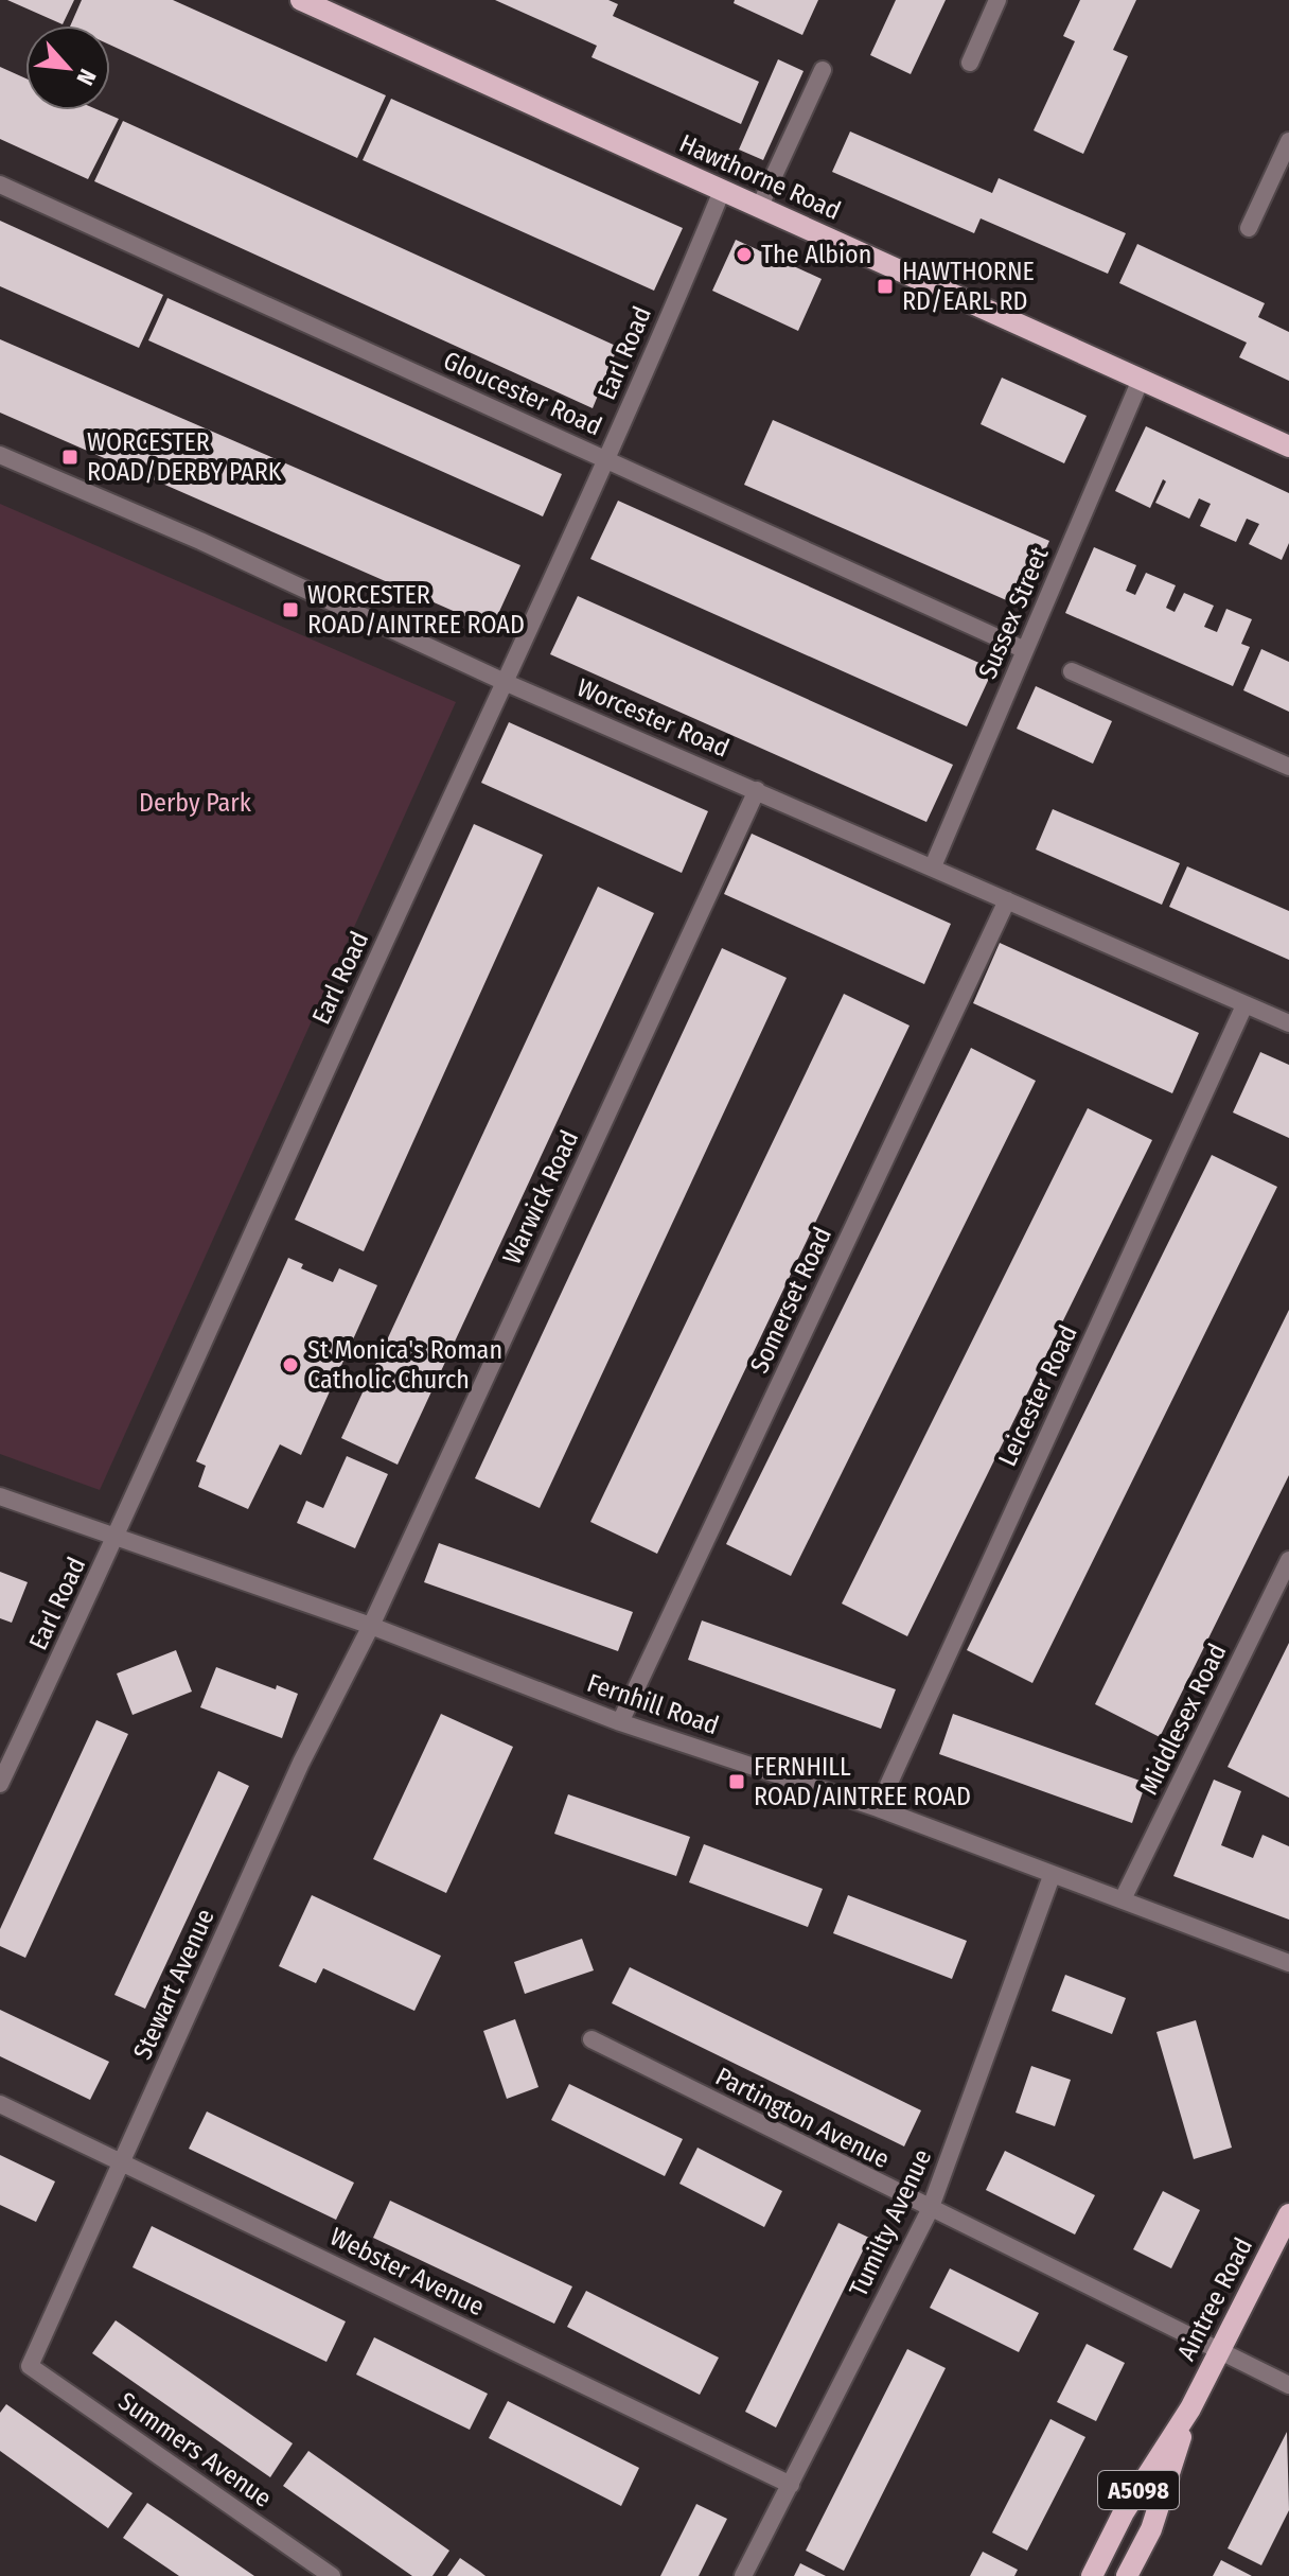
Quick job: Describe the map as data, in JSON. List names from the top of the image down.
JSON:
{
  "streets": {
    "main road": ["Hawthorne Road", "Aintree Road", "A5098"],
    "street": [
      "Earl Road",
      "Gloucester Road",
      "Sussex Street",
      "Worcester Road",
      "Warwick Road",
      "Somerset Road",
      "Leicester Road",
      "Fernhill Road",
      "Middlesex Road",
      "Stewart Avenue",
      "Partington Avenue",
      "Tumilty Avenue",
      "Webster Avenue",
      "Summers Avenue"
    ]
  },
  "crossings": [
    ["Hawthorne Road", "Earl Road"],
    ["Hawthorne Road", "Sussex Street"],
    ["Earl Road", "Gloucester Road"],
    ["Earl Road", "Worcester Road"],
    ["Earl Road", "Fernhill Road"],
    ["Gloucester Road", "Sussex Street"],
    ["Sussex Street", "Worcester Road"],
    ["Worcester Road", "Warwick Road"],
    ["Worcester Road", "Somerset Road"],
    ["Worcester Road", "Leicester Road"],
    ["Warwick Road", "Fernhill Road"],
    ["Warwick Road", "Stewart Avenue"],
    ["Somerset Road", "Fernhill Road"],
    ["Leicester Road", "Fernhill Road"],
    ["Fernhill Road", "Middlesex Road"],
    ["Fernhill Road", "Stewart Avenue"],
    ["Fernhill Road", "Tumilty Avenue"],
    ["Stewart Avenue", "Webster Avenue"],
    ["Stewart Avenue", "Summers Avenue"],
    ["Partington Avenue", "Tumilty Avenue"],
    ["Partington Avenue", "Aintree Road"],
    ["Tumilty Avenue", "Webster Avenue"]
  ],
  "parks": ["Derby Park"],
  "places": {
    "other": ["The Albion", "St Monica's Roman Catholic Church"],
    "transit": [
      "HAWTHORNE RD/EARL RD",
      "WORCESTER ROAD/DERBY PARK",
      "WORCESTER ROAD/AINTREE ROAD",
      "FERNHILL ROAD/AINTREE ROAD"
    ]
  },
  "north": "bottom right"
}
